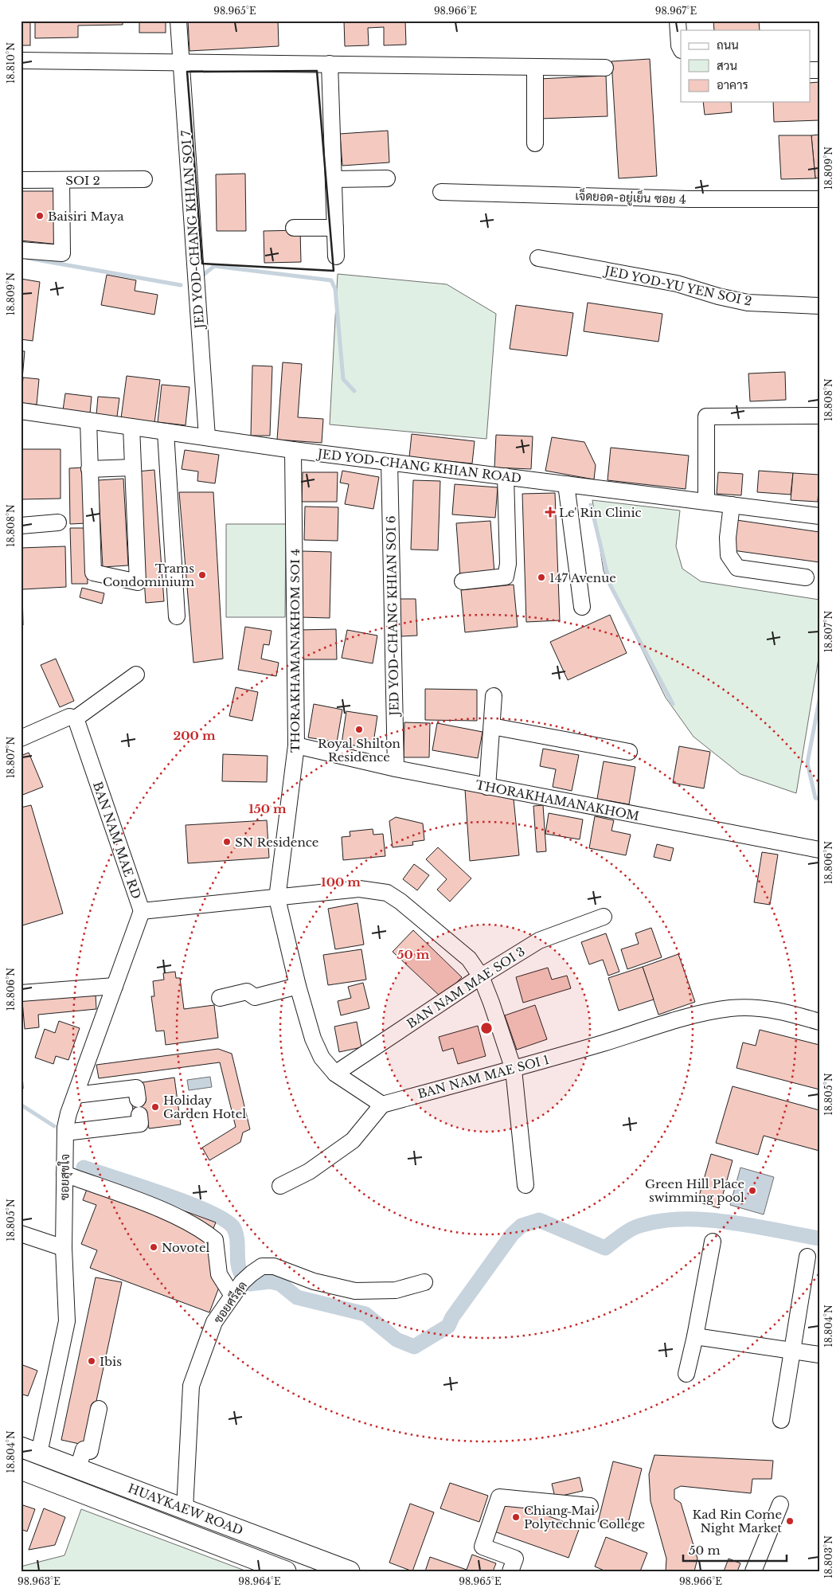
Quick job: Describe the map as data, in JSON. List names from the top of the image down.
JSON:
{
  "streets": {
    "main road": ["HUAYKAEW ROAD"],
    "street": [
      "SOI 2",
      "เจ็ดยอด-อยู่เย็น ซอย 4",
      "JED YOD-CHANG KHIAN SOI 7",
      "JED YOD-YU YEN SOI 2",
      "JED YOD-CHANG KHIAN ROAD",
      "JED YOD-CHANG KHIAN SOI 6",
      "THORAKHAMANAKHOM SOI 4",
      "THORAKHAMANAKHOM",
      "BAN NAM MAE RD",
      "BAN NAM MAE SOI 3",
      "BAN NAM MAE SOI 1",
      "ซอยสุขใจ",
      "ซอยศรีสุด"
    ]
  },
  "crossings": [
    ["JED YOD-CHANG KHIAN SOI 7", "JED YOD-CHANG KHIAN ROAD"],
    ["JED YOD-CHANG KHIAN ROAD", "JED YOD-CHANG KHIAN SOI 6"],
    ["JED YOD-CHANG KHIAN ROAD", "THORAKHAMANAKHOM SOI 4"],
    ["JED YOD-CHANG KHIAN SOI 6", "THORAKHAMANAKHOM"],
    ["THORAKHAMANAKHOM SOI 4", "THORAKHAMANAKHOM"],
    ["THORAKHAMANAKHOM SOI 4", "BAN NAM MAE RD"],
    ["BAN NAM MAE RD", "BAN NAM MAE SOI 3"],
    ["BAN NAM MAE RD", "BAN NAM MAE SOI 1"],
    ["BAN NAM MAE RD", "ซอยสุขใจ"],
    ["ซอยสุขใจ", "HUAYKAEW ROAD"],
    ["ซอยศรีสุด", "HUAYKAEW ROAD"]
  ],
  "places": {
    "other": [
      "Baisiri Maya",
      "Trams Condominium",
      "147 Avenue",
      "Royal Shilton Residence",
      "SN Residence",
      "Holiday Garden Hotel",
      "Green Hill Place swimming pool",
      "Novotel",
      "Ibis",
      "Chiang Mai Polytechnic College",
      "Kad Rin Come Night Market"
    ],
    "health": ["Le' Rin Clinic"]
  },
  "legend": ["ถนน", "สวน", "อาคาร"],
  "scale_bar": "50 m",
  "coordinates": [
    "98.965°E",
    "98.966°E",
    "98.967°E",
    "18.810°N",
    "18.809°N",
    "18.808°N",
    "18.807°N",
    "18.806°N",
    "18.805°N",
    "18.804°N",
    "18.803°N",
    "98.963°E",
    "98.964°E"
  ],
  "rings": [
    "200 m",
    "150 m",
    "100 m",
    "50 m"
  ]
}
